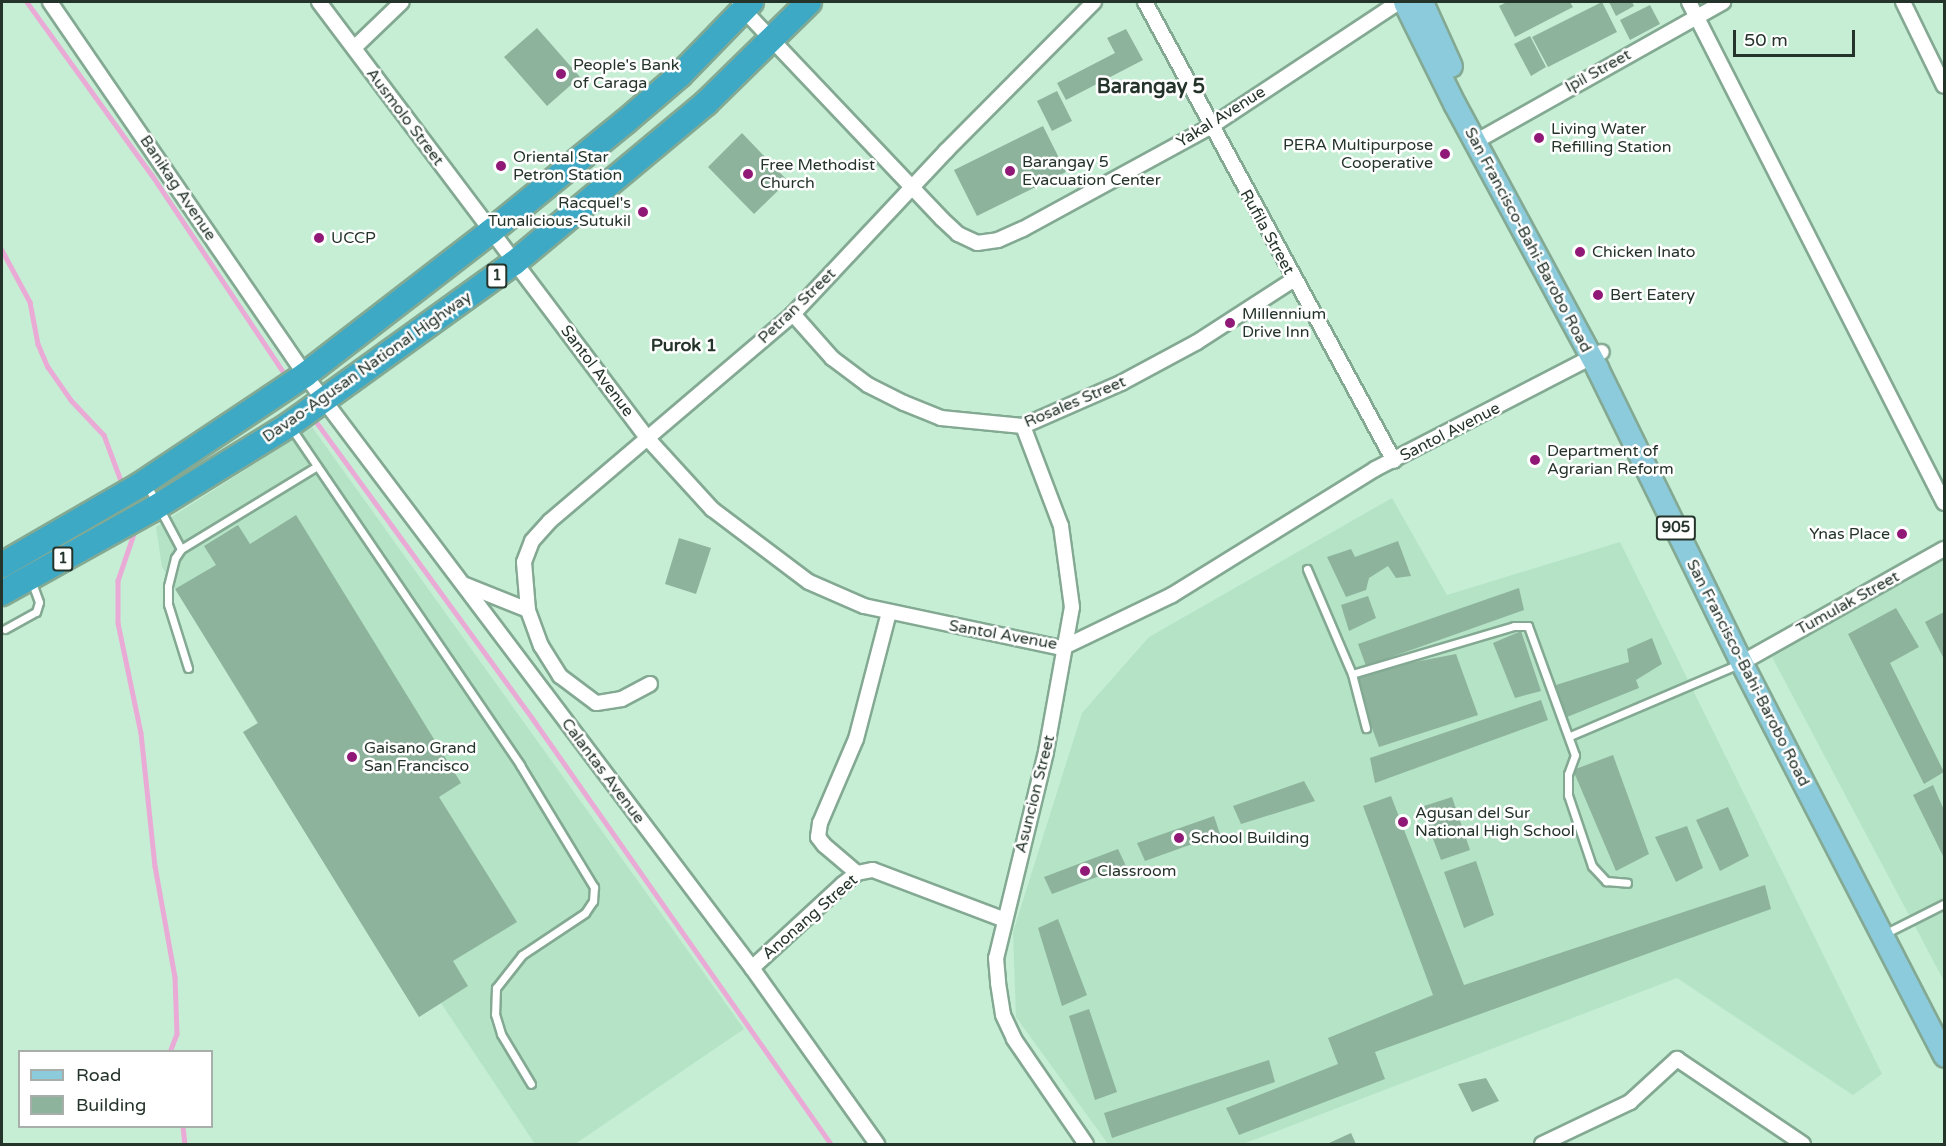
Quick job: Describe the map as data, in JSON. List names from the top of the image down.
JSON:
{
  "streets": {
    "highway": ["1", "Davao-Agusan National Highway"],
    "main road": ["San Francisco-Bahi-Barobo Road", "905"],
    "street": [
      "Ipil Street",
      "Ausmolo Street",
      "Yakal Avenue",
      "Banikag Avenue",
      "Rufila Street",
      "Petran Street",
      "Santol Avenue",
      "Rosales Street",
      "Tumulak Street",
      "Calantas Avenue",
      "Asuncion Street",
      "Anonang Street"
    ]
  },
  "crossings": [
    ["Ipil Street", "San Francisco-Bahi-Barobo Road"],
    ["Ausmolo Street", "Davao-Agusan National Highway"],
    ["Ausmolo Street", "Santol Avenue"],
    ["Yakal Avenue", "Rufila Street"],
    ["Yakal Avenue", "Petran Street"],
    ["Yakal Avenue", "Davao-Agusan National Highway"],
    ["Banikag Avenue", "Davao-Agusan National Highway"],
    ["Banikag Avenue", "Calantas Avenue"],
    ["Rufila Street", "Santol Avenue"],
    ["Rufila Street", "Rosales Street"],
    ["San Francisco-Bahi-Barobo Road", "Santol Avenue"],
    ["San Francisco-Bahi-Barobo Road", "Tumulak Street"],
    ["Petran Street", "Santol Avenue"],
    ["Petran Street", "Rosales Street"],
    ["Davao-Agusan National Highway", "Santol Avenue"],
    ["Davao-Agusan National Highway", "Calantas Avenue"],
    ["Santol Avenue", "Asuncion Street"],
    ["Rosales Street", "Asuncion Street"],
    ["Calantas Avenue", "Anonang Street"],
    ["Asuncion Street", "Anonang Street"]
  ],
  "districts": ["Barangay 5", "Purok 1"],
  "places": [
    "People's Bank of Caraga",
    "Living Water Refilling Station",
    "PERA Multipurpose Cooperative",
    "Oriental Star Petron Station",
    "Barangay 5 Evacuation Center",
    "Free Methodist Church",
    "Racquel's Tunalicious-Sutukil",
    "UCCP",
    "Chicken Inato",
    "Bert Eatery",
    "Millennium Drive Inn",
    "Department of Agrarian Reform",
    "Ynas Place",
    "Gaisano Grand San Francisco",
    "Agusan del Sur National High School",
    "School Building",
    "Classroom"
  ],
  "legend": ["Road", "Building"],
  "scale_bar": "50 m"
}
